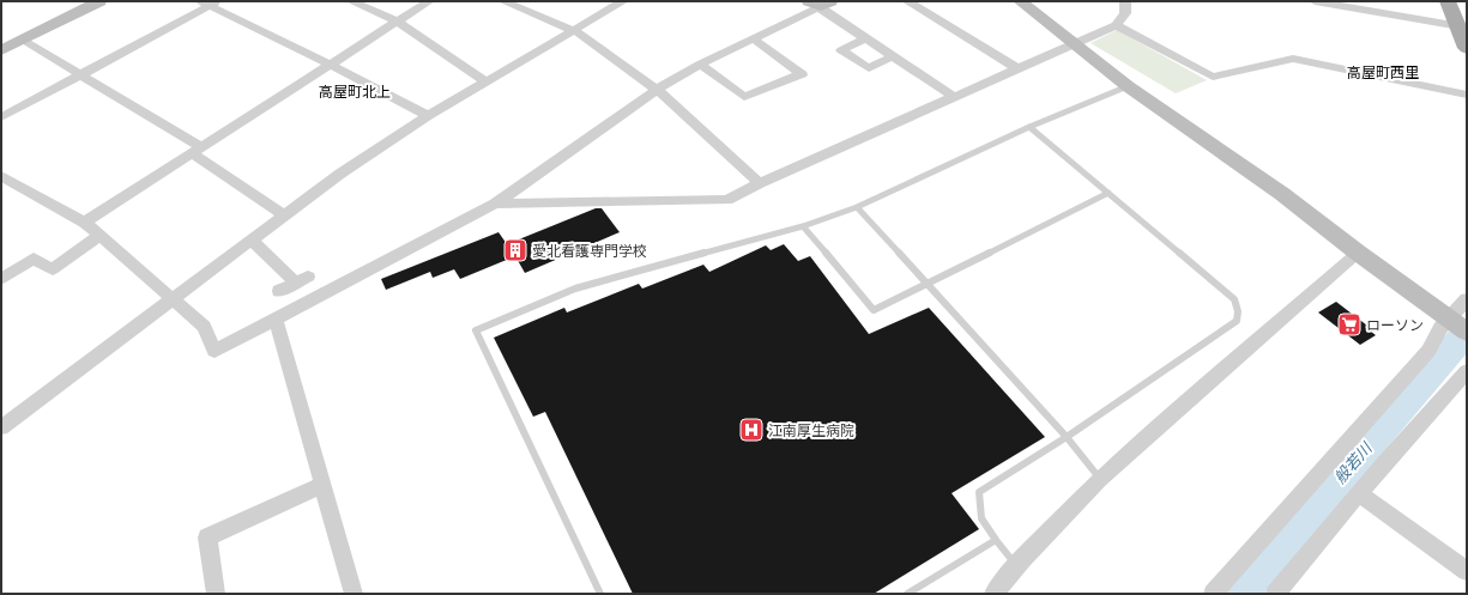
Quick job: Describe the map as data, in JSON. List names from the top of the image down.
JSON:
{
  "districts": ["高屋町西里", "高屋町北上"],
  "water": ["般若川"],
  "places": {
    "building": ["愛北看護専門学校"],
    "supermarket": ["ローソン"],
    "hospital": ["江南厚生病院"]
  }
}
